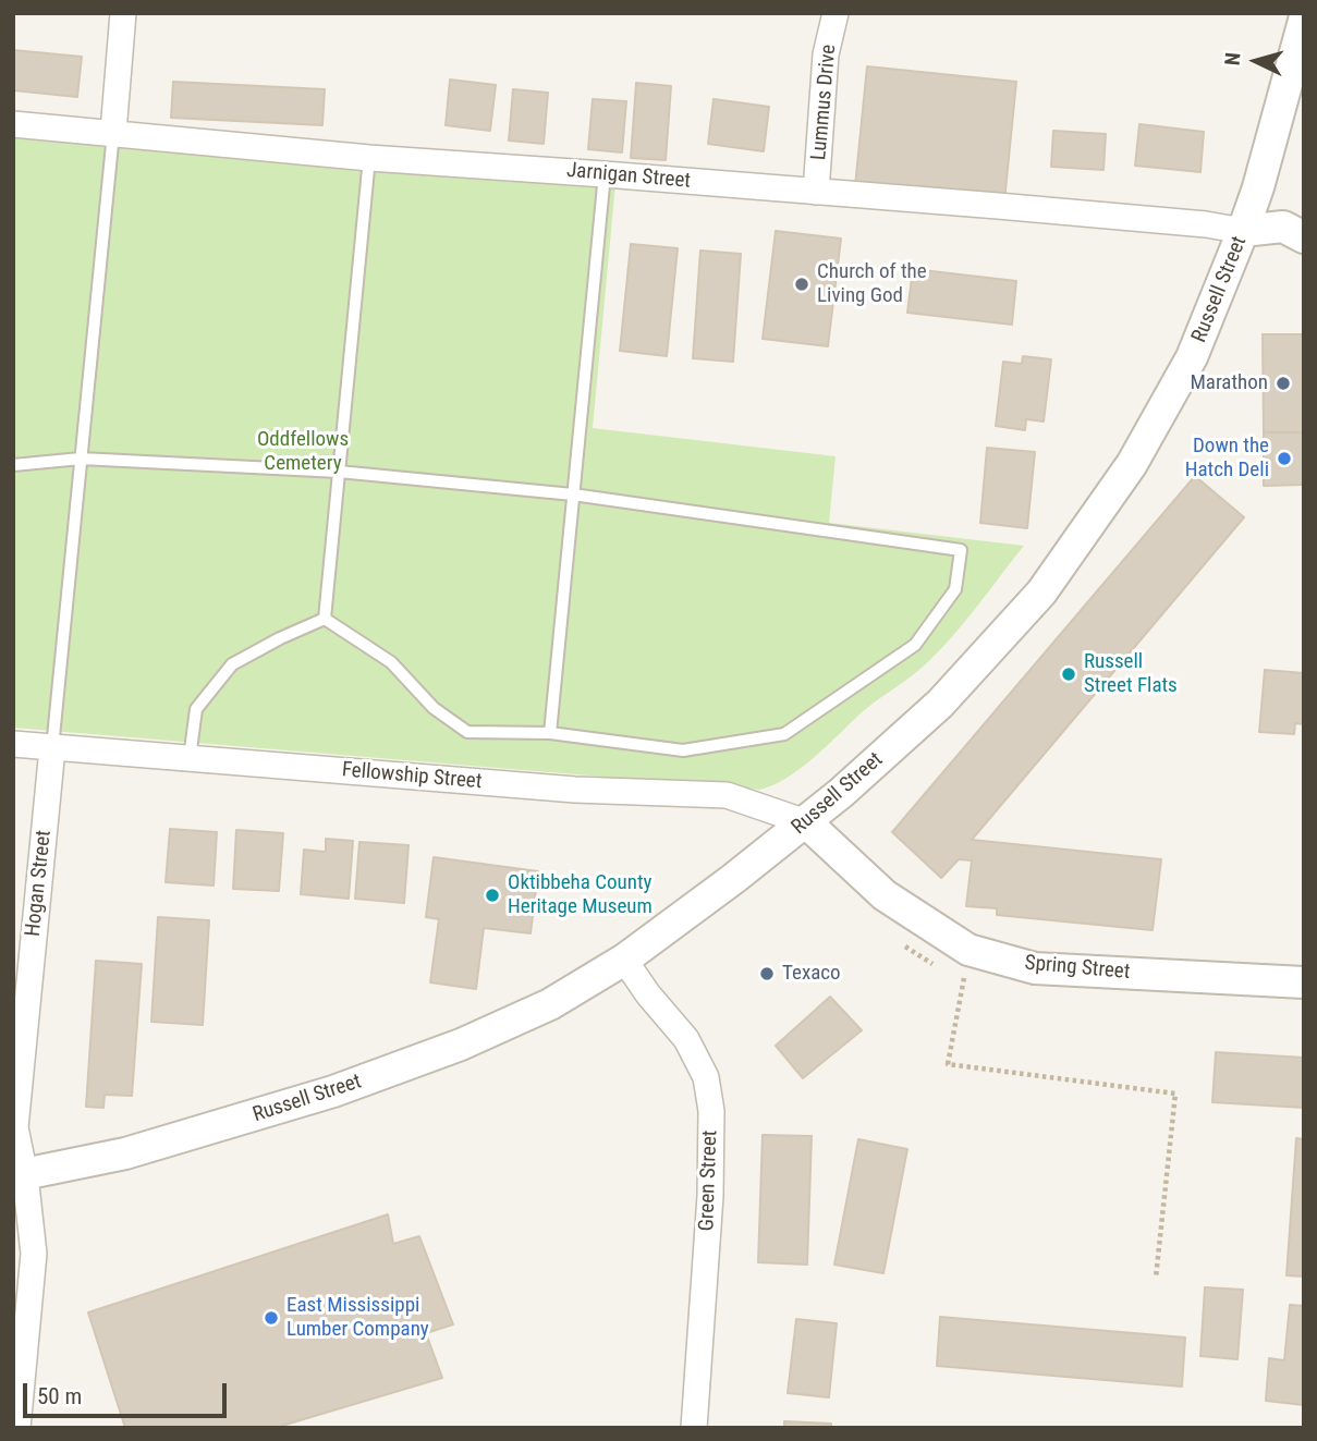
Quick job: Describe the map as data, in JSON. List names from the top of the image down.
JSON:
{
  "streets": {
    "street": [
      "Lummus Drive",
      "Jarnigan Street",
      "Russell Street",
      "Fellowship Street",
      "Hogan Street",
      "Spring Street",
      "Green Street"
    ]
  },
  "crossings": [
    ["Lummus Drive", "Jarnigan Street"],
    ["Jarnigan Street", "Russell Street"],
    ["Russell Street", "Fellowship Street"],
    ["Russell Street", "Hogan Street"],
    ["Russell Street", "Spring Street"],
    ["Russell Street", "Green Street"],
    ["Fellowship Street", "Hogan Street"],
    ["Fellowship Street", "Spring Street"]
  ],
  "parks": ["Oddfellows Cemetery"],
  "places": [
    "Church of the Living God",
    "Marathon",
    "Down the Hatch Deli",
    "Russell Street Flats",
    "Oktibbeha County Heritage Museum",
    "Texaco",
    "East Mississippi Lumber Company"
  ],
  "scale_bar": "50 m",
  "north": "left"
}
